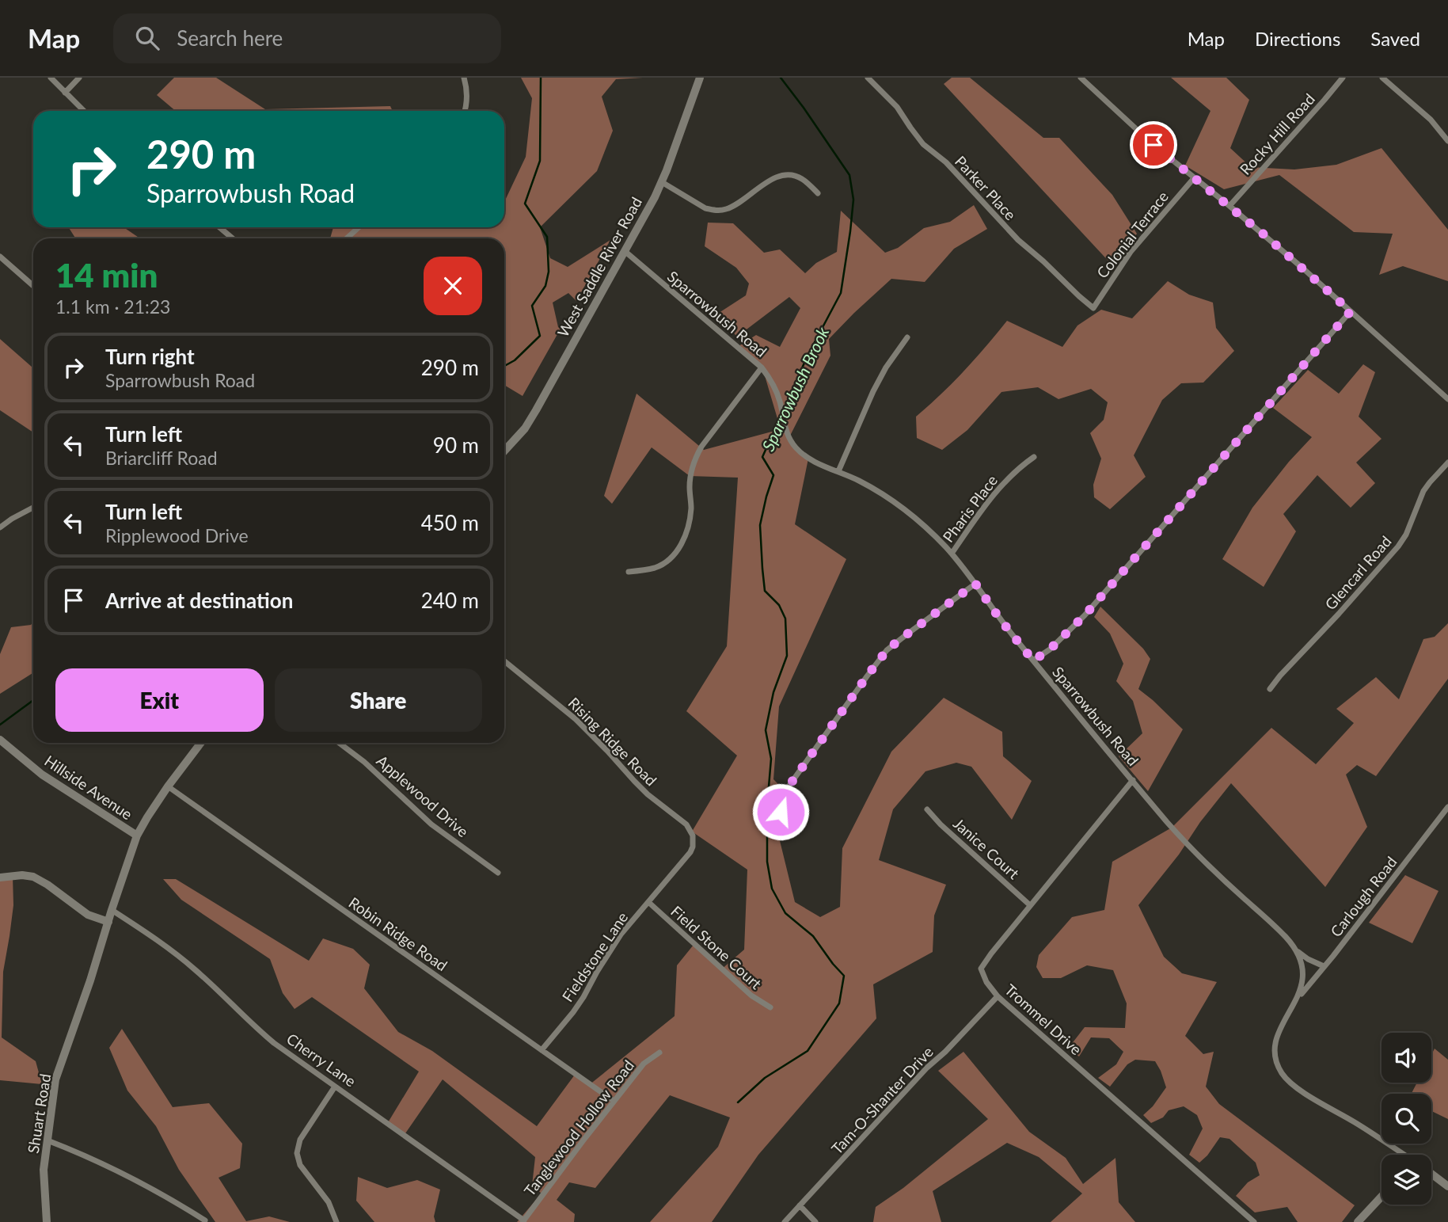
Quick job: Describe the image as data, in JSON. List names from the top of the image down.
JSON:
{
  "streets": {
    "street": [
      "Rocky Hill Road",
      "Parker Place",
      "Colonial Terrace",
      "West Saddle River Road",
      "Sparrowbush Road",
      "Pharis Place",
      "Glencarl Road",
      "Rising Ridge Road",
      "Hillside Avenue",
      "Applewood Drive",
      "Janice Court",
      "Carlough Road",
      "Robin Ridge Road",
      "Field Stone Court",
      "Fieldstone Lane",
      "Trommel Drive",
      "Cherry Lane",
      "Tam-O-Shanter Drive",
      "Shuart Road",
      "Tanglewood Hollow Road"
    ]
  },
  "crossings": [
    ["Parker Place", "Colonial Terrace"],
    ["West Saddle River Road", "Sparrowbush Road"],
    ["Sparrowbush Road", "Pharis Place"],
    ["Sparrowbush Road", "Carlough Road"],
    ["Sparrowbush Road", "Trommel Drive"],
    ["Rising Ridge Road", "Fieldstone Lane"],
    ["Janice Court", "Trommel Drive"],
    ["Robin Ridge Road", "Fieldstone Lane"],
    ["Robin Ridge Road", "Tanglewood Hollow Road"],
    ["Field Stone Court", "Fieldstone Lane"],
    ["Trommel Drive", "Tam-O-Shanter Drive"],
    ["Cherry Lane", "Tanglewood Hollow Road"]
  ],
  "water": ["Sparrowbush Brook"],
  "page": {
    "header": "Map",
    "search": "Search here",
    "nav": ["Map", "Directions", "Saved"],
    "turn": ["290 m", "Sparrowbush Road"],
    "heading": ["14 min", "1.1 km · 21:23"],
    "list": [
      {
        "name": "Turn right",
        "note": "Sparrowbush Road",
        "value": "290 m"
      },
      {
        "name": "Turn left",
        "note": "Briarcliff Road",
        "value": "90 m"
      },
      {
        "name": "Turn left",
        "note": "Ripplewood Drive",
        "value": "450 m"
      },
      {
        "name": "Arrive at destination",
        "value": "240 m"
      }
    ],
    "buttons": ["Exit", "Share"]
  }
}
